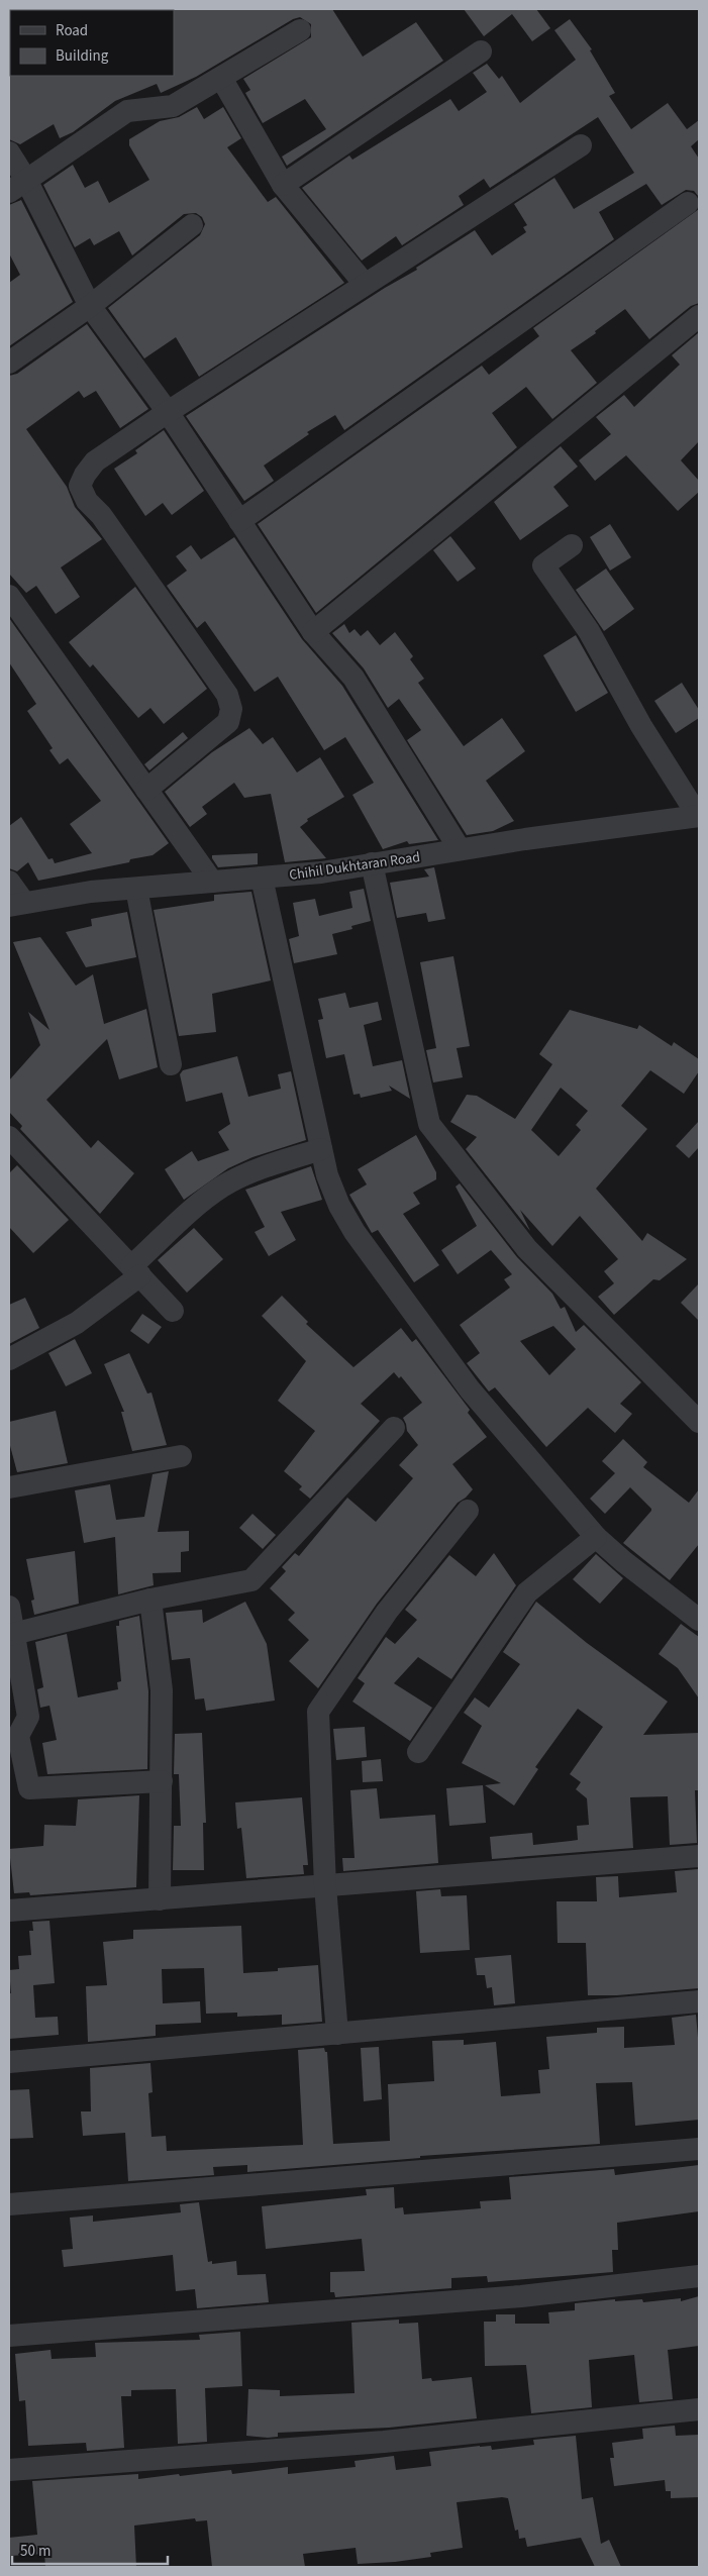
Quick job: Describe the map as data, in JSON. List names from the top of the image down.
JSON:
{
  "streets": {
    "street": ["Chihil Dukhtaran Road"]
  },
  "legend": ["Road", "Building"],
  "scale_bar": "50 m"
}
